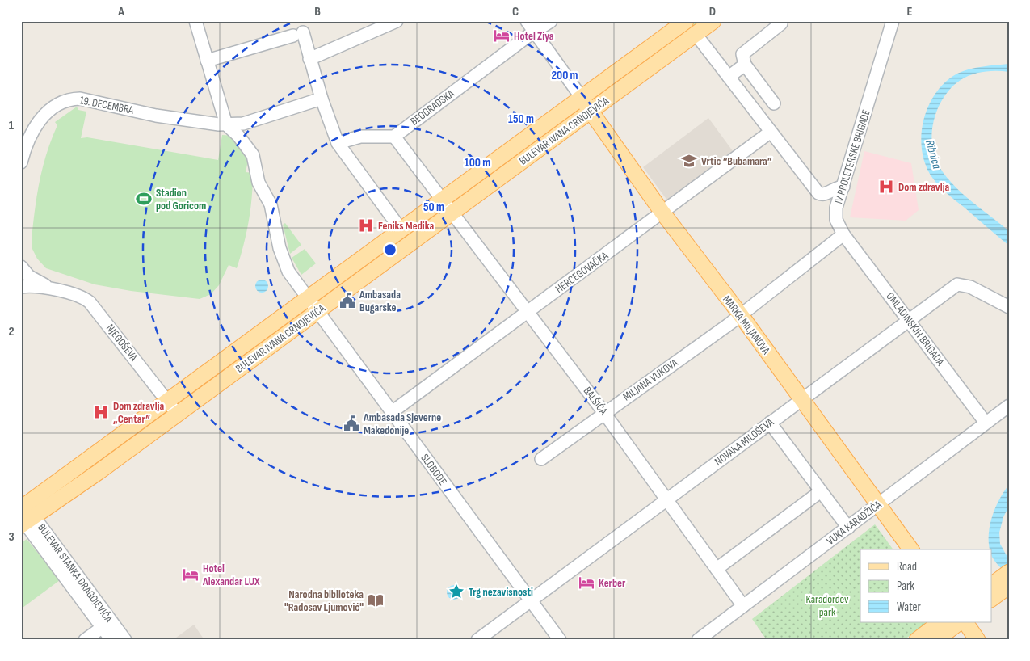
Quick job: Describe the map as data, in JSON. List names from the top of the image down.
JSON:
{
  "streets": {
    "main road": ["BULEVAR IVANA CRNOJEVIĆA", "MARKA MILJANOVA"],
    "street": [
      "19. DECEMBRA",
      "BEOGRADSKA",
      "IV PROLETERSKE BRIGADE",
      "HERCEGOVAČKA",
      "OMLADINSKIH BRIGADA",
      "NJEGOŠEVA",
      "MILJANA VUKOVA",
      "BALŠIĆA",
      "NOVAKA MILOŠEVA",
      "SLOBODE",
      "VUKA KARADŽIĆA",
      "BULEVAR STANKA DRAGOJEVIĆA"
    ]
  },
  "crossings": [
    ["BULEVAR IVANA CRNOJEVIĆA", "MARKA MILJANOVA"],
    ["BULEVAR IVANA CRNOJEVIĆA", "NJEGOŠEVA"],
    ["BULEVAR IVANA CRNOJEVIĆA", "BALŠIĆA"],
    ["BULEVAR IVANA CRNOJEVIĆA", "SLOBODE"],
    ["BULEVAR IVANA CRNOJEVIĆA", "BULEVAR STANKA DRAGOJEVIĆA"],
    ["IV PROLETERSKE BRIGADE", "OMLADINSKIH BRIGADA"],
    ["HERCEGOVAČKA", "MARKA MILJANOVA"],
    ["HERCEGOVAČKA", "BALŠIĆA"],
    ["HERCEGOVAČKA", "SLOBODE"],
    ["MARKA MILJANOVA", "MILJANA VUKOVA"],
    ["MARKA MILJANOVA", "NOVAKA MILOŠEVA"],
    ["MARKA MILJANOVA", "VUKA KARADŽIĆA"],
    ["OMLADINSKIH BRIGADA", "NOVAKA MILOŠEVA"],
    ["OMLADINSKIH BRIGADA", "VUKA KARADŽIĆA"],
    ["MILJANA VUKOVA", "BALŠIĆA"],
    ["BALŠIĆA", "NOVAKA MILOŠEVA"],
    ["BALŠIĆA", "VUKA KARADŽIĆA"],
    ["NOVAKA MILOŠEVA", "SLOBODE"]
  ],
  "water": ["Ribnica"],
  "parks": ["Karađorđev park"],
  "places": {
    "hotel": ["Hotel Ziya", "Hotel Alexandar LUX", "Kerber"],
    "school or university": ["Vrtic “Bubamara”"],
    "hospital": ["Dom zdravlja", "Feniks Medika", "Dom zdravlja „Centar”"],
    "sports": ["Stadion pod Goricom"],
    "public building": ["Ambasada Bugarske", "Ambasada Sjeverne Makedonije"],
    "place": ["Trg nezavisnosti"],
    "library": ["Narodna biblioteka \"Radosav Ljumović\""]
  },
  "legend": ["Road", "Park", "Water"],
  "grid": {
    "columns": [
      "A",
      "B",
      "C",
      "D",
      "E"
    ],
    "rows": ["1", "2", "3"]
  },
  "rings": [
    "200 m",
    "150 m",
    "100 m",
    "50 m"
  ]
}
